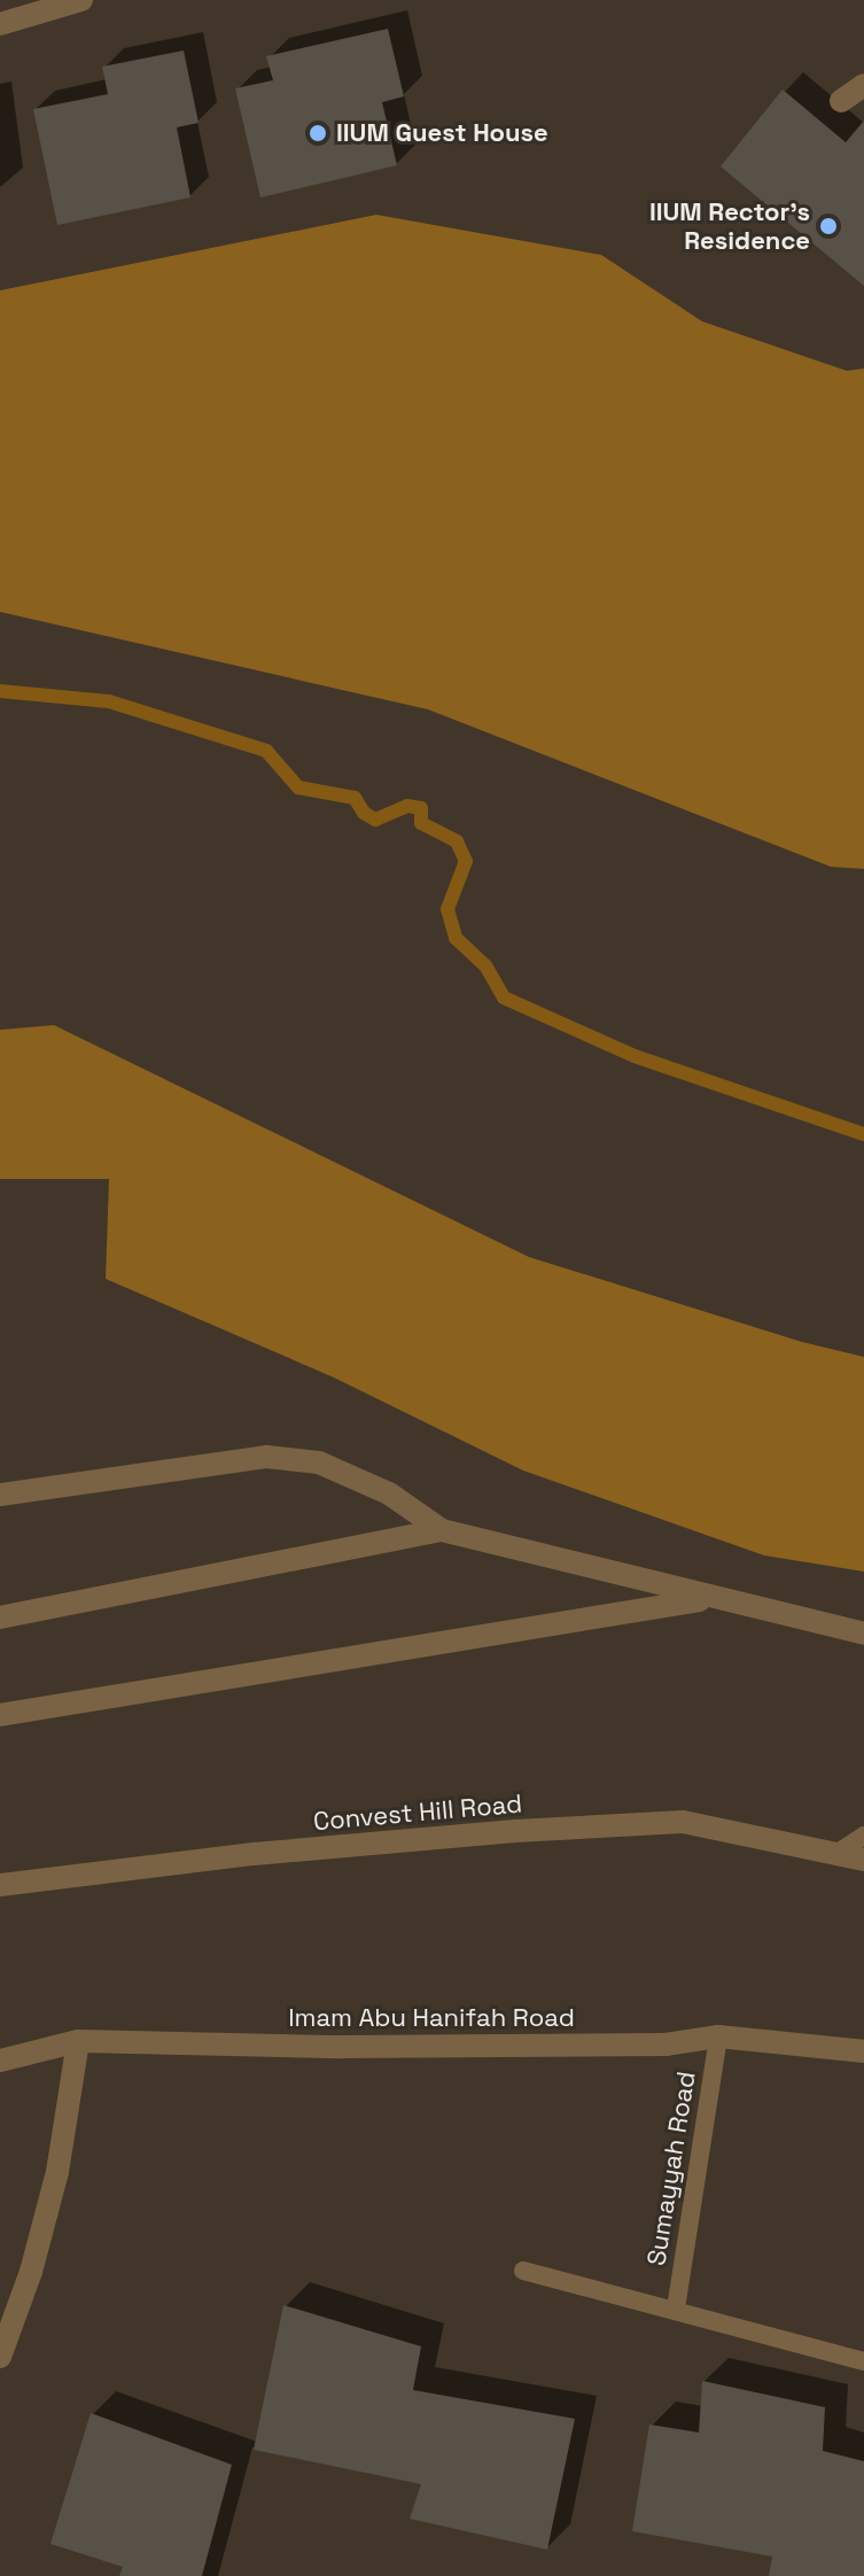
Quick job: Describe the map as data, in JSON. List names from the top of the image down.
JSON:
{
  "streets": {
    "street": ["Convest Hill Road", "Imam Abu Hanifah Road"],
    "lane": ["Sumayyah Road"]
  },
  "crossings": [
    ["Imam Abu Hanifah Road", "Sumayyah Road"]
  ],
  "places": ["IIUM Guest House", "IIUM Rector's Residence"]
}
